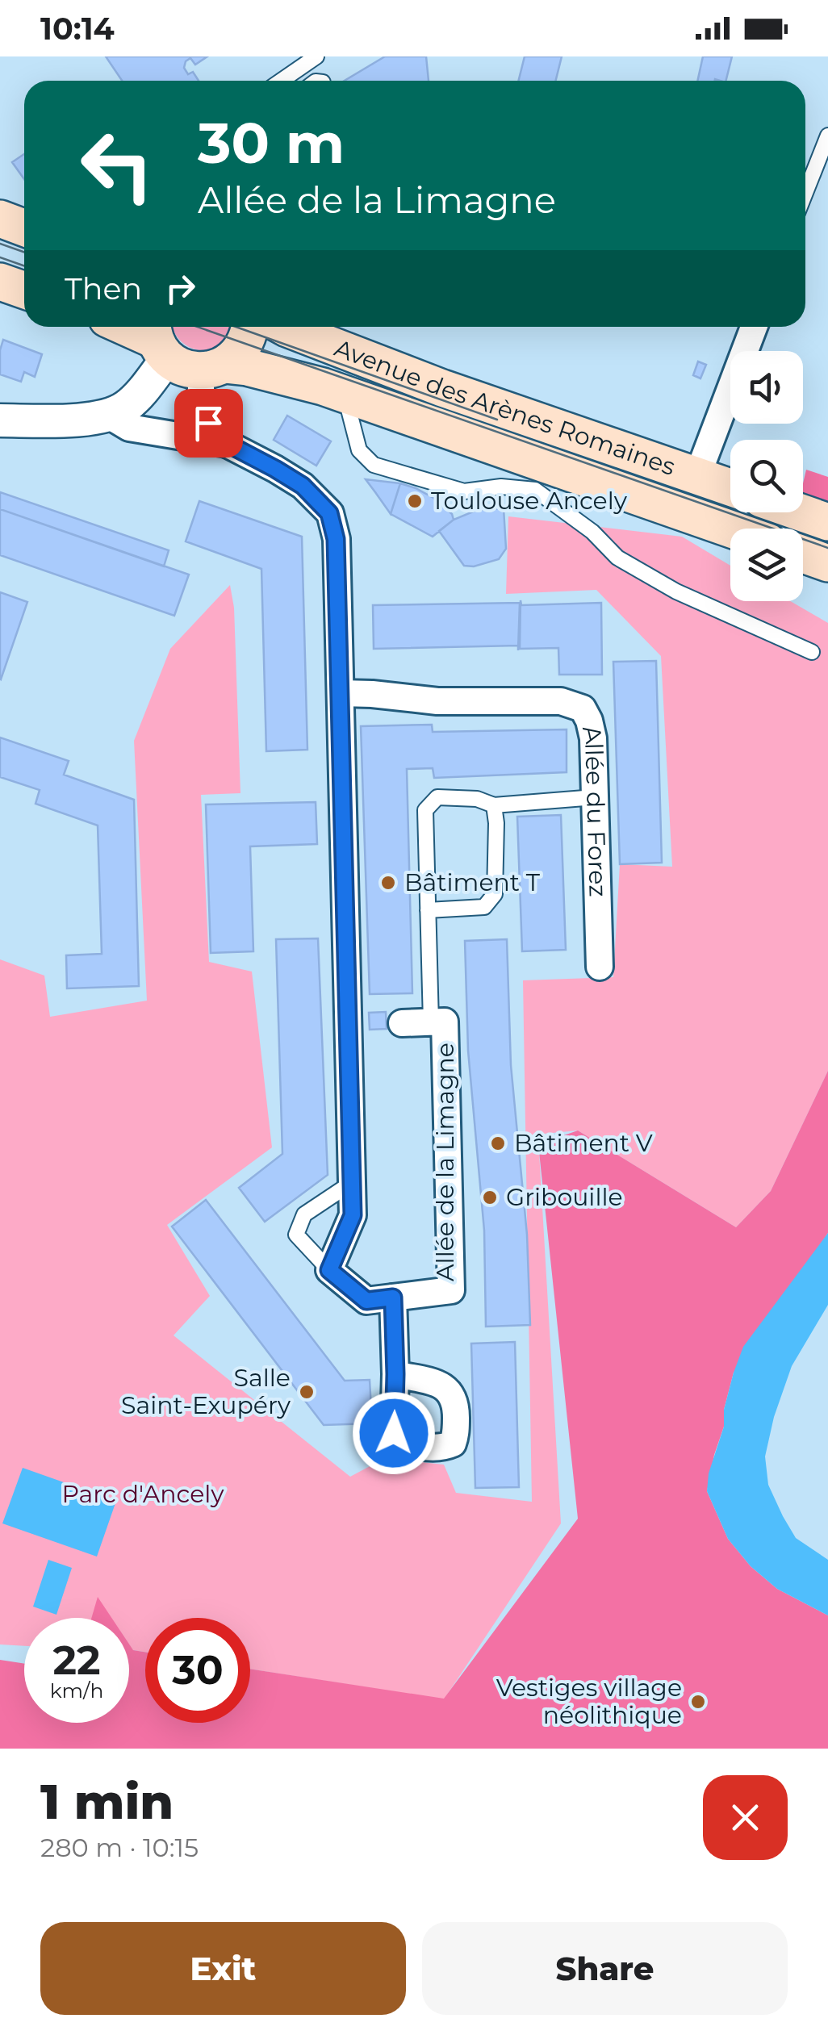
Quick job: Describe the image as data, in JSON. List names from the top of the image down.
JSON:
{
  "streets": {
    "main road": ["Avenue des Arènes Romaines"],
    "street": ["Allée du Forez", "Allée de la Limagne"]
  },
  "parks": ["Parc d'Ancely"],
  "places": [
    "Toulouse Ancely",
    "Bâtiment T",
    "Bâtiment V",
    "Gribouille",
    "Salle Saint-Exupéry",
    "Vestiges village néolithique"
  ],
  "page": {
    "status": "10:14",
    "turn": ["30 m", "Allée de la Limagne"],
    "then": "Then",
    "speed": "22 km/h",
    "limit": "30",
    "heading": ["1 min", "280 m · 10:15"],
    "buttons": ["Exit", "Share"]
  }
}
